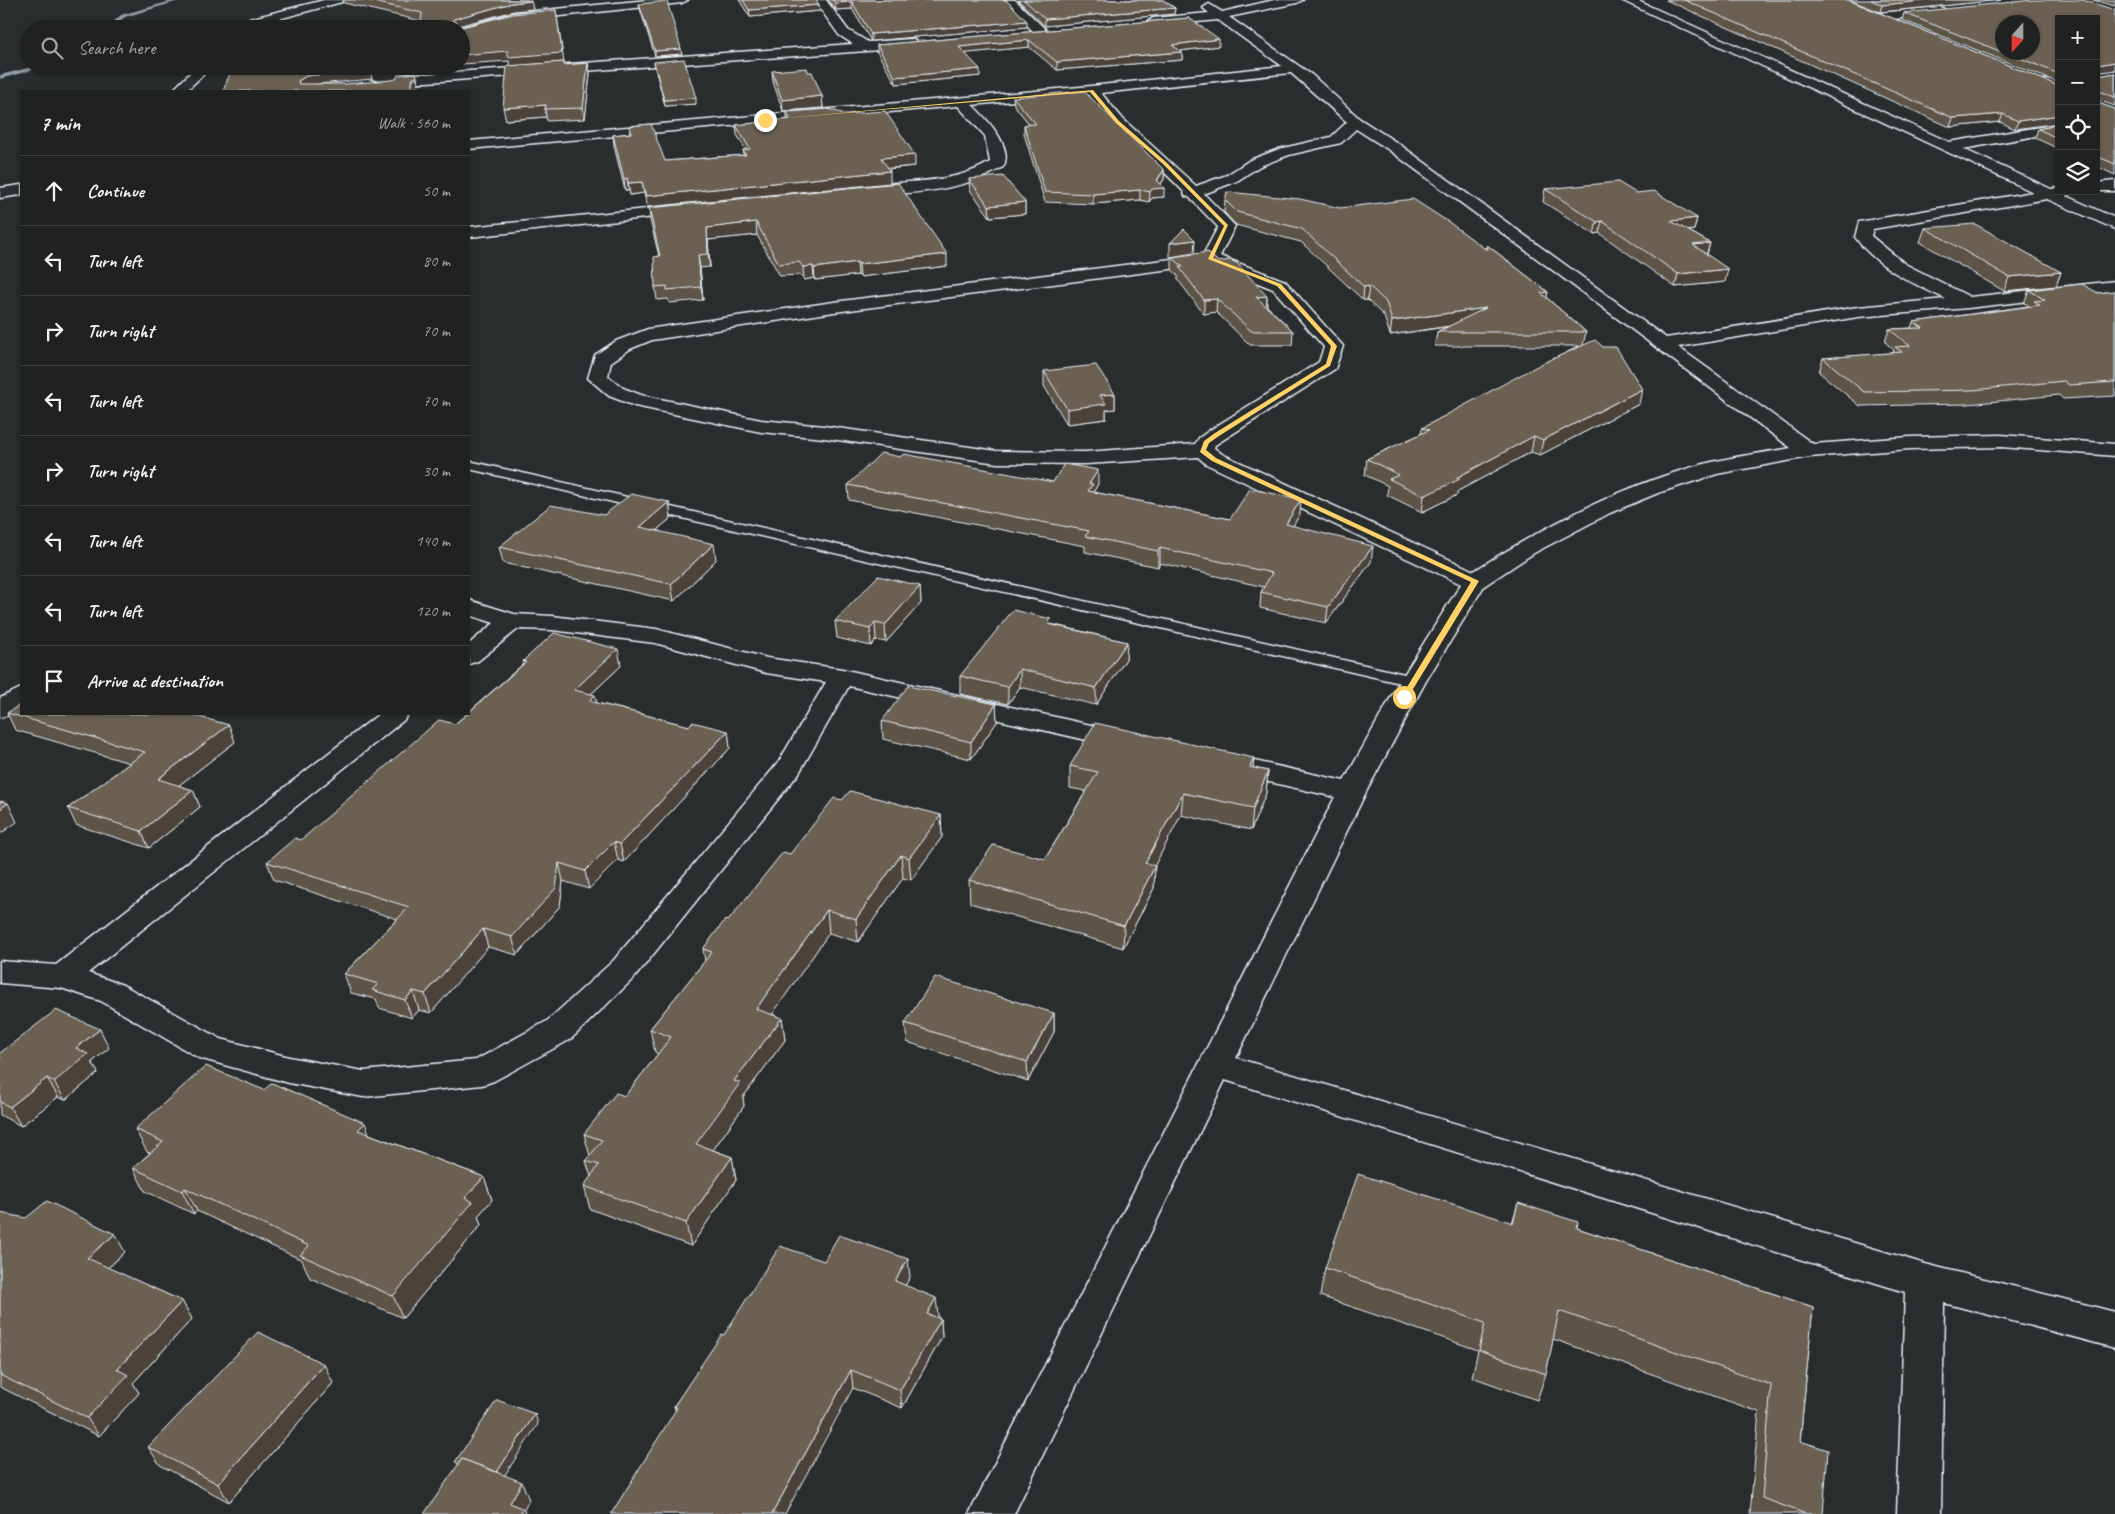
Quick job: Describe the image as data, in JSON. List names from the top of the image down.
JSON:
{
  "north": "bottom",
  "page": {
    "map_buttons": ["+", "−"],
    "search": "Search here",
    "heading": ["7 min", "Walk · 560 m"],
    "list": [
      ["Continue", "50 m"],
      ["Turn left", "80 m"],
      ["Turn right", "70 m"],
      ["Turn left", "70 m"],
      ["Turn right", "30 m"],
      ["Turn left", "140 m"],
      ["Turn left", "120 m"],
      "Arrive at destination"
    ]
  }
}
